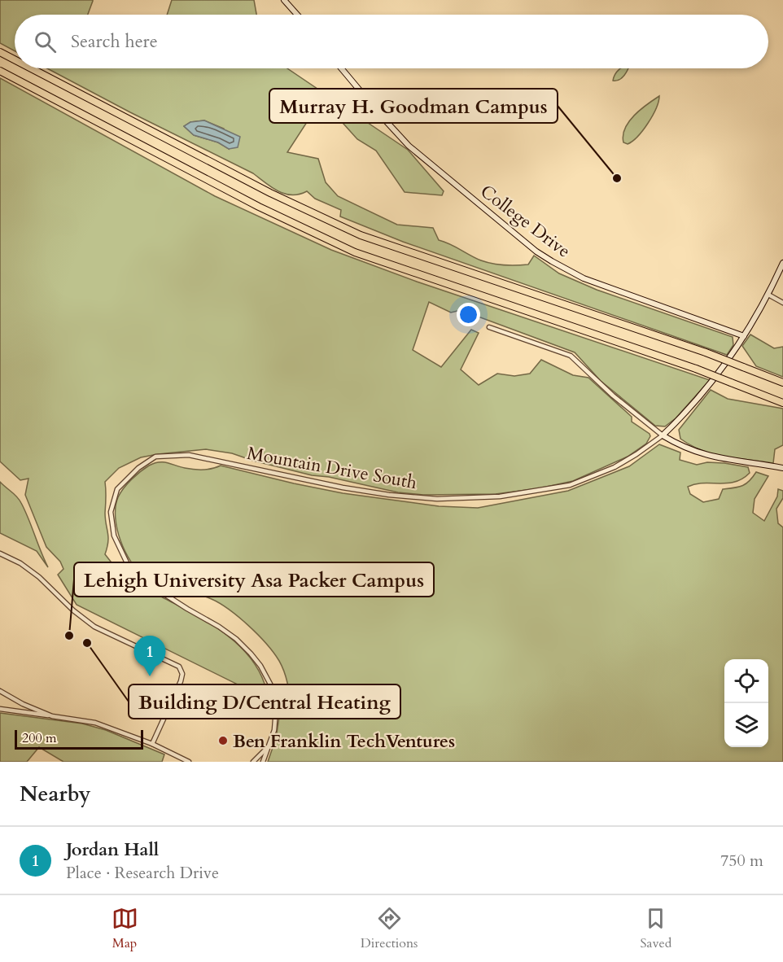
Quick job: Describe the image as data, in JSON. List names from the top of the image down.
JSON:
{
  "streets": {
    "street": ["College Drive", "Mountain Drive South"]
  },
  "crossings": [
    ["College Drive", "Mountain Drive South"]
  ],
  "places": [
    "Murray H. Goodman Campus",
    "Lehigh University Asa Packer Campus",
    "Building D/Central Heating",
    "Ben Franklin TechVentures"
  ],
  "scale_bar": "200 m",
  "page": {
    "search": "Search here",
    "pins": "1",
    "scale": "200 m",
    "heading": "Nearby",
    "list": [
      {
        "mark": "1",
        "name": "Jordan Hall",
        "note": "Place · Research Drive",
        "value": "750 m"
      }
    ],
    "nav": ["Map", "Directions", "Saved"]
  }
}
